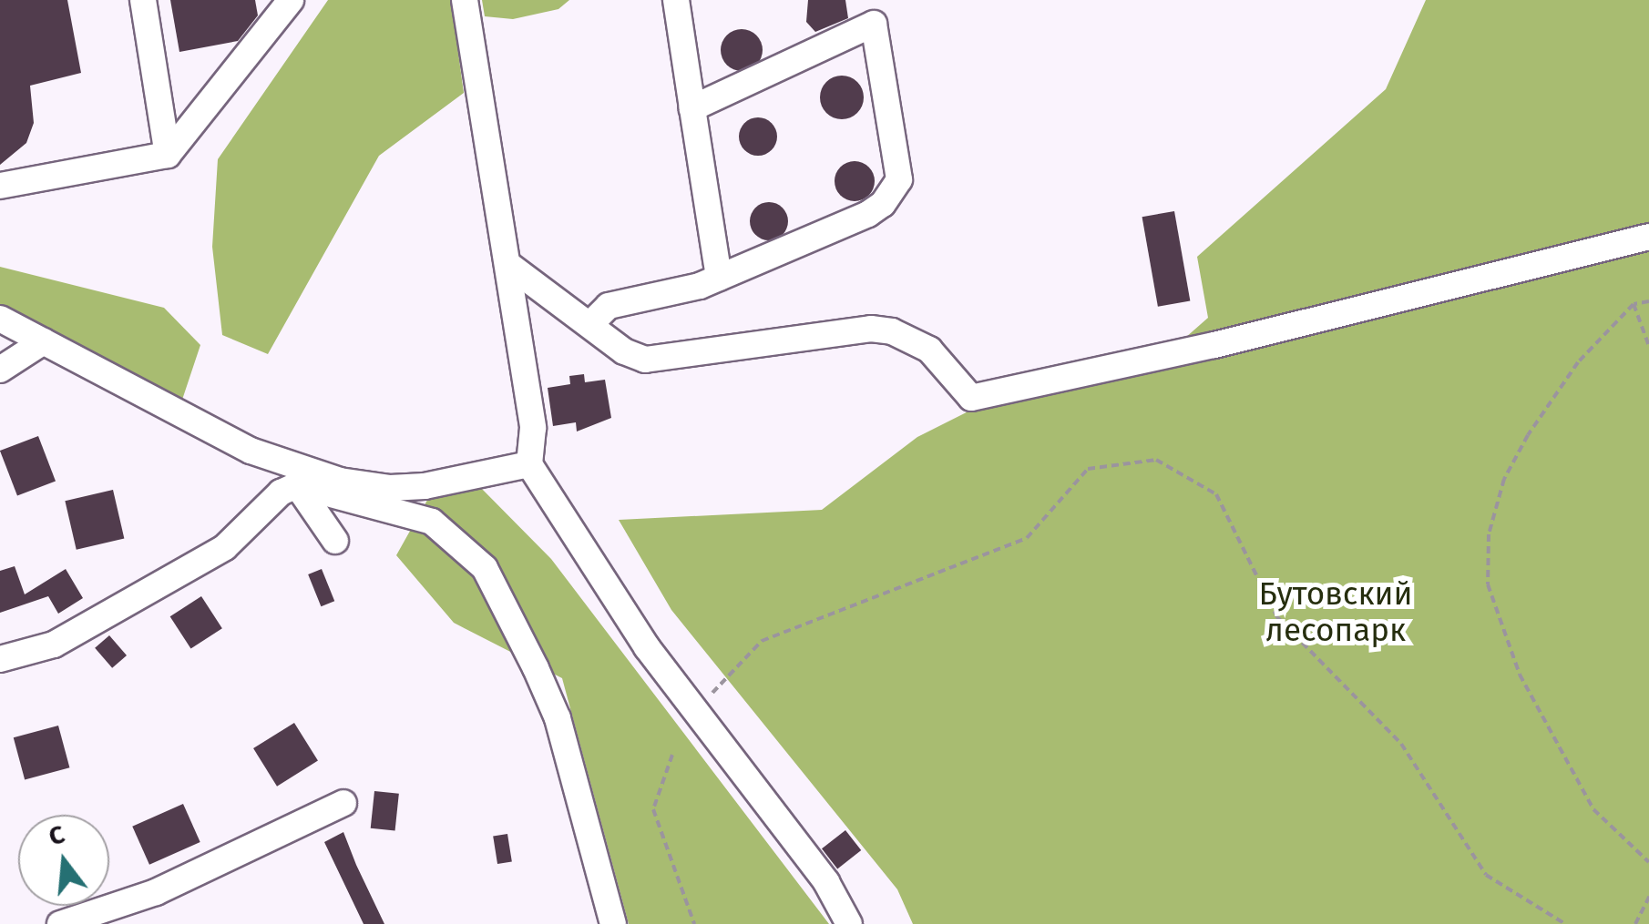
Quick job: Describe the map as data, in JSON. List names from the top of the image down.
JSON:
{
  "parks": ["Бутовский лесопарк"],
  "north": "top"
}
